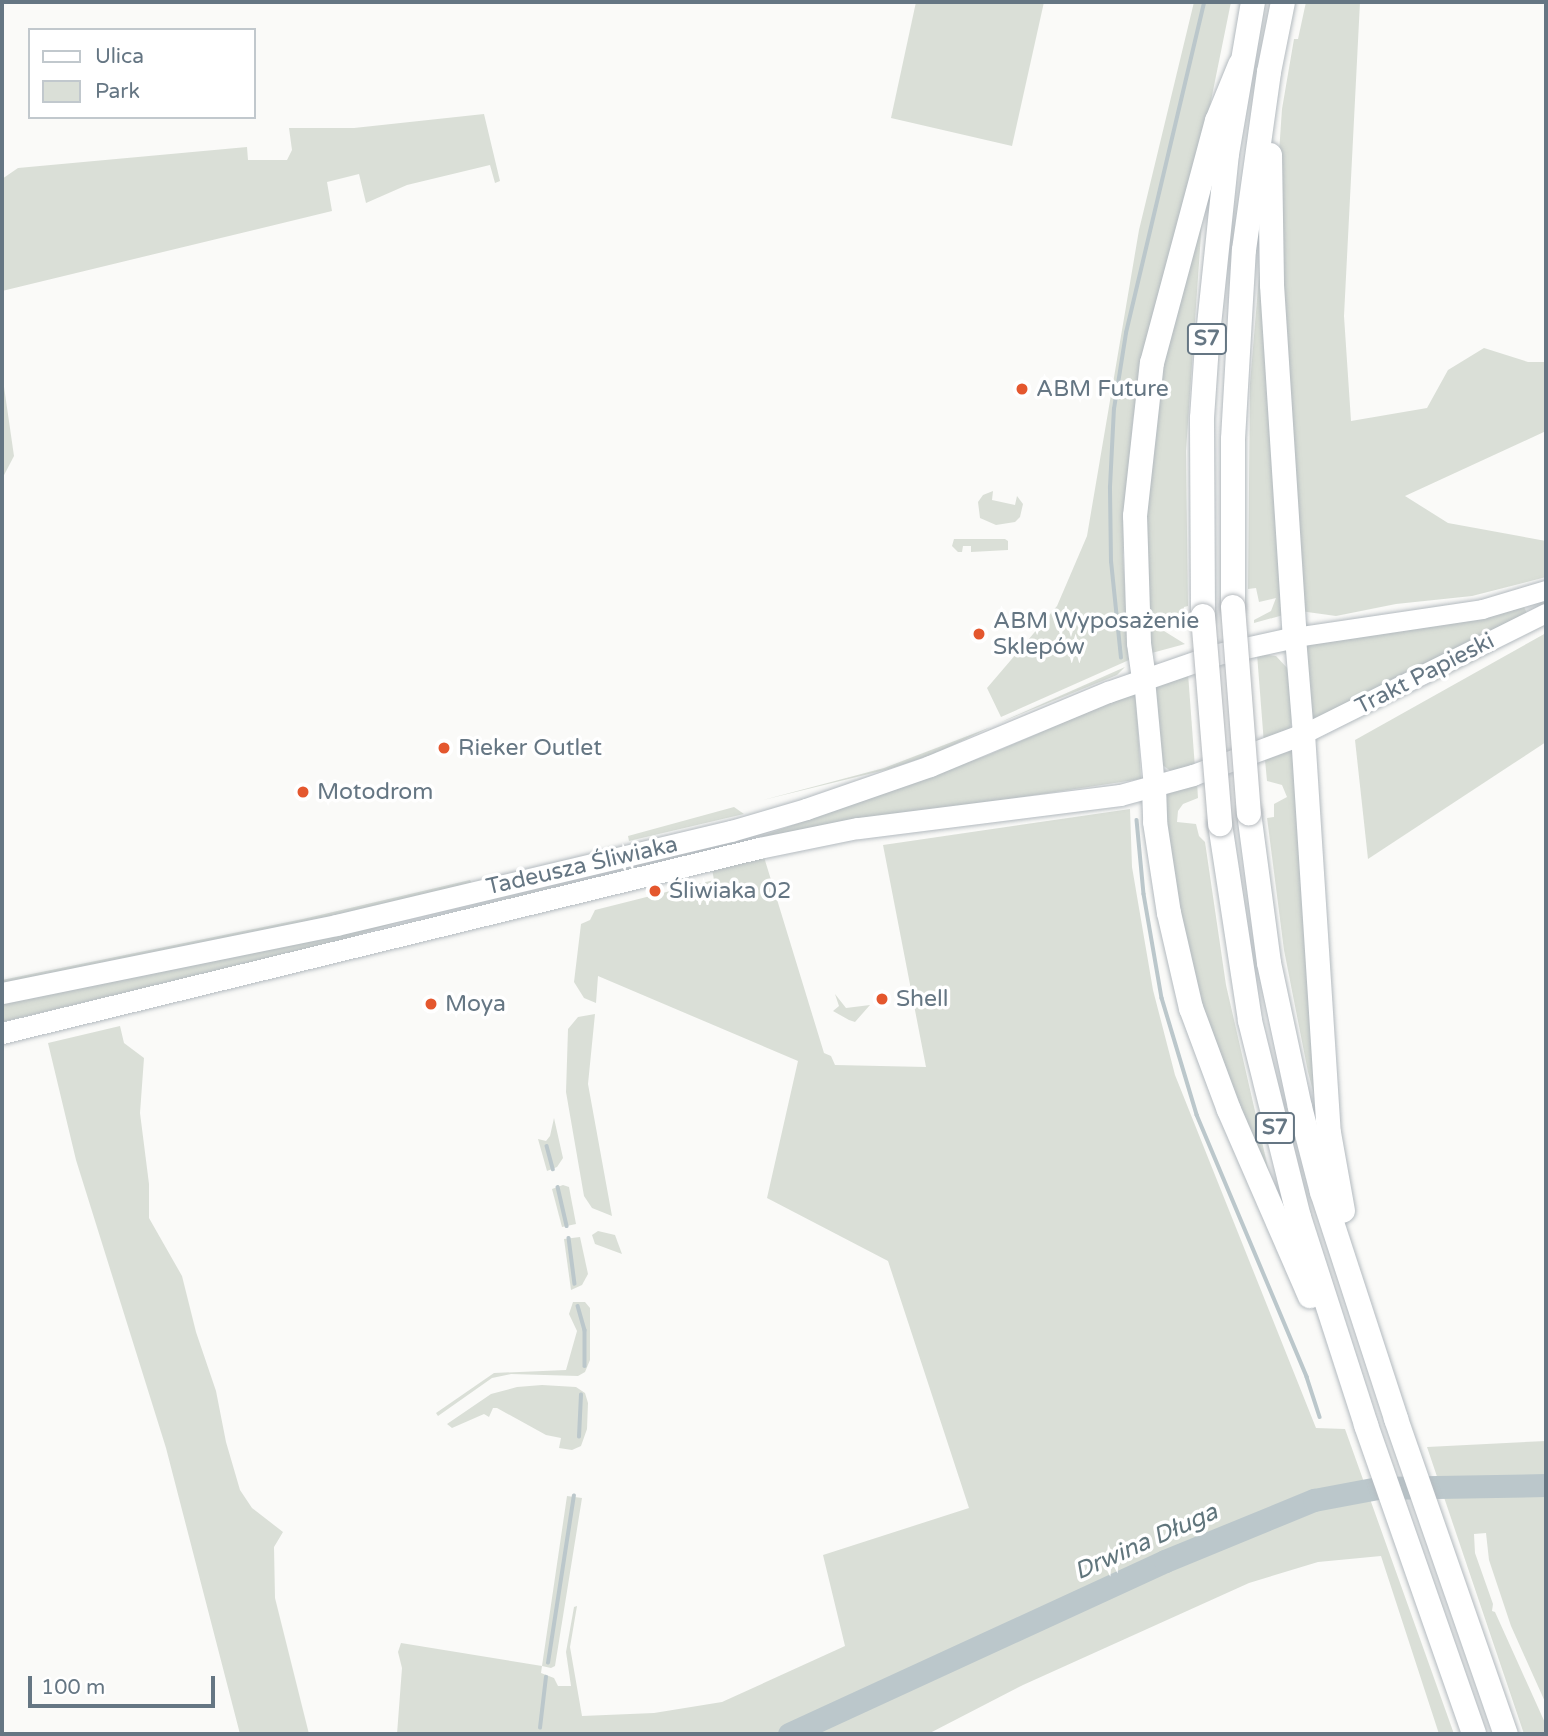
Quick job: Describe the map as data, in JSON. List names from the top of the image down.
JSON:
{
  "streets": {
    "highway": ["S7"],
    "main road": ["Tadeusza Śliwiaka"],
    "street": ["Trakt Papieski"]
  },
  "crossings": [
    ["Trakt Papieski", "Tadeusza Śliwiaka"]
  ],
  "water": ["Drwina Długa"],
  "places": [
    "ABM Future",
    "ABM Wyposażenie Sklepów",
    "Rieker Outlet",
    "Motodrom",
    "Śliwiaka 02",
    "Shell",
    "Moya"
  ],
  "legend": ["Ulica", "Park"],
  "scale_bar": "100 m"
}
